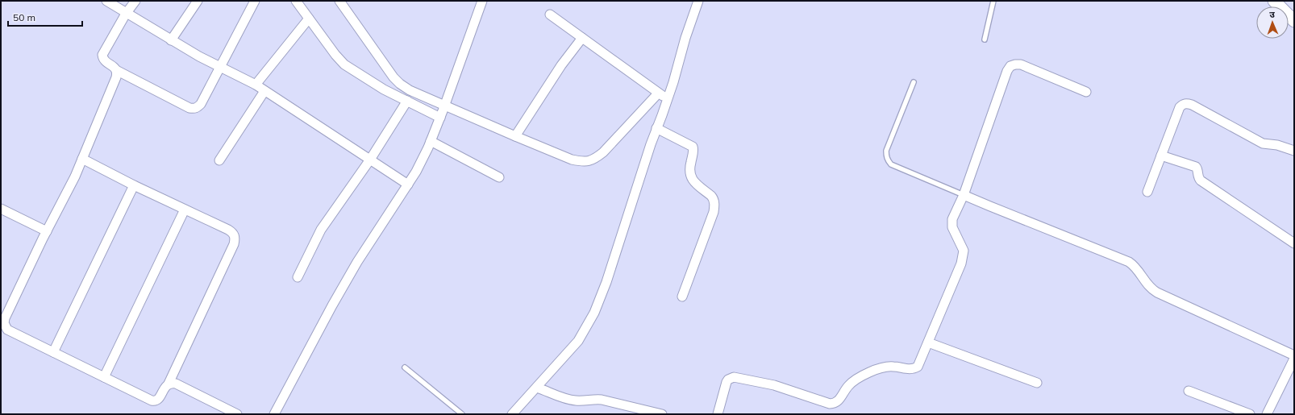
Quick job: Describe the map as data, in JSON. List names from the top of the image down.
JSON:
{
  "scale_bar": "50 m",
  "north": "top"
}
